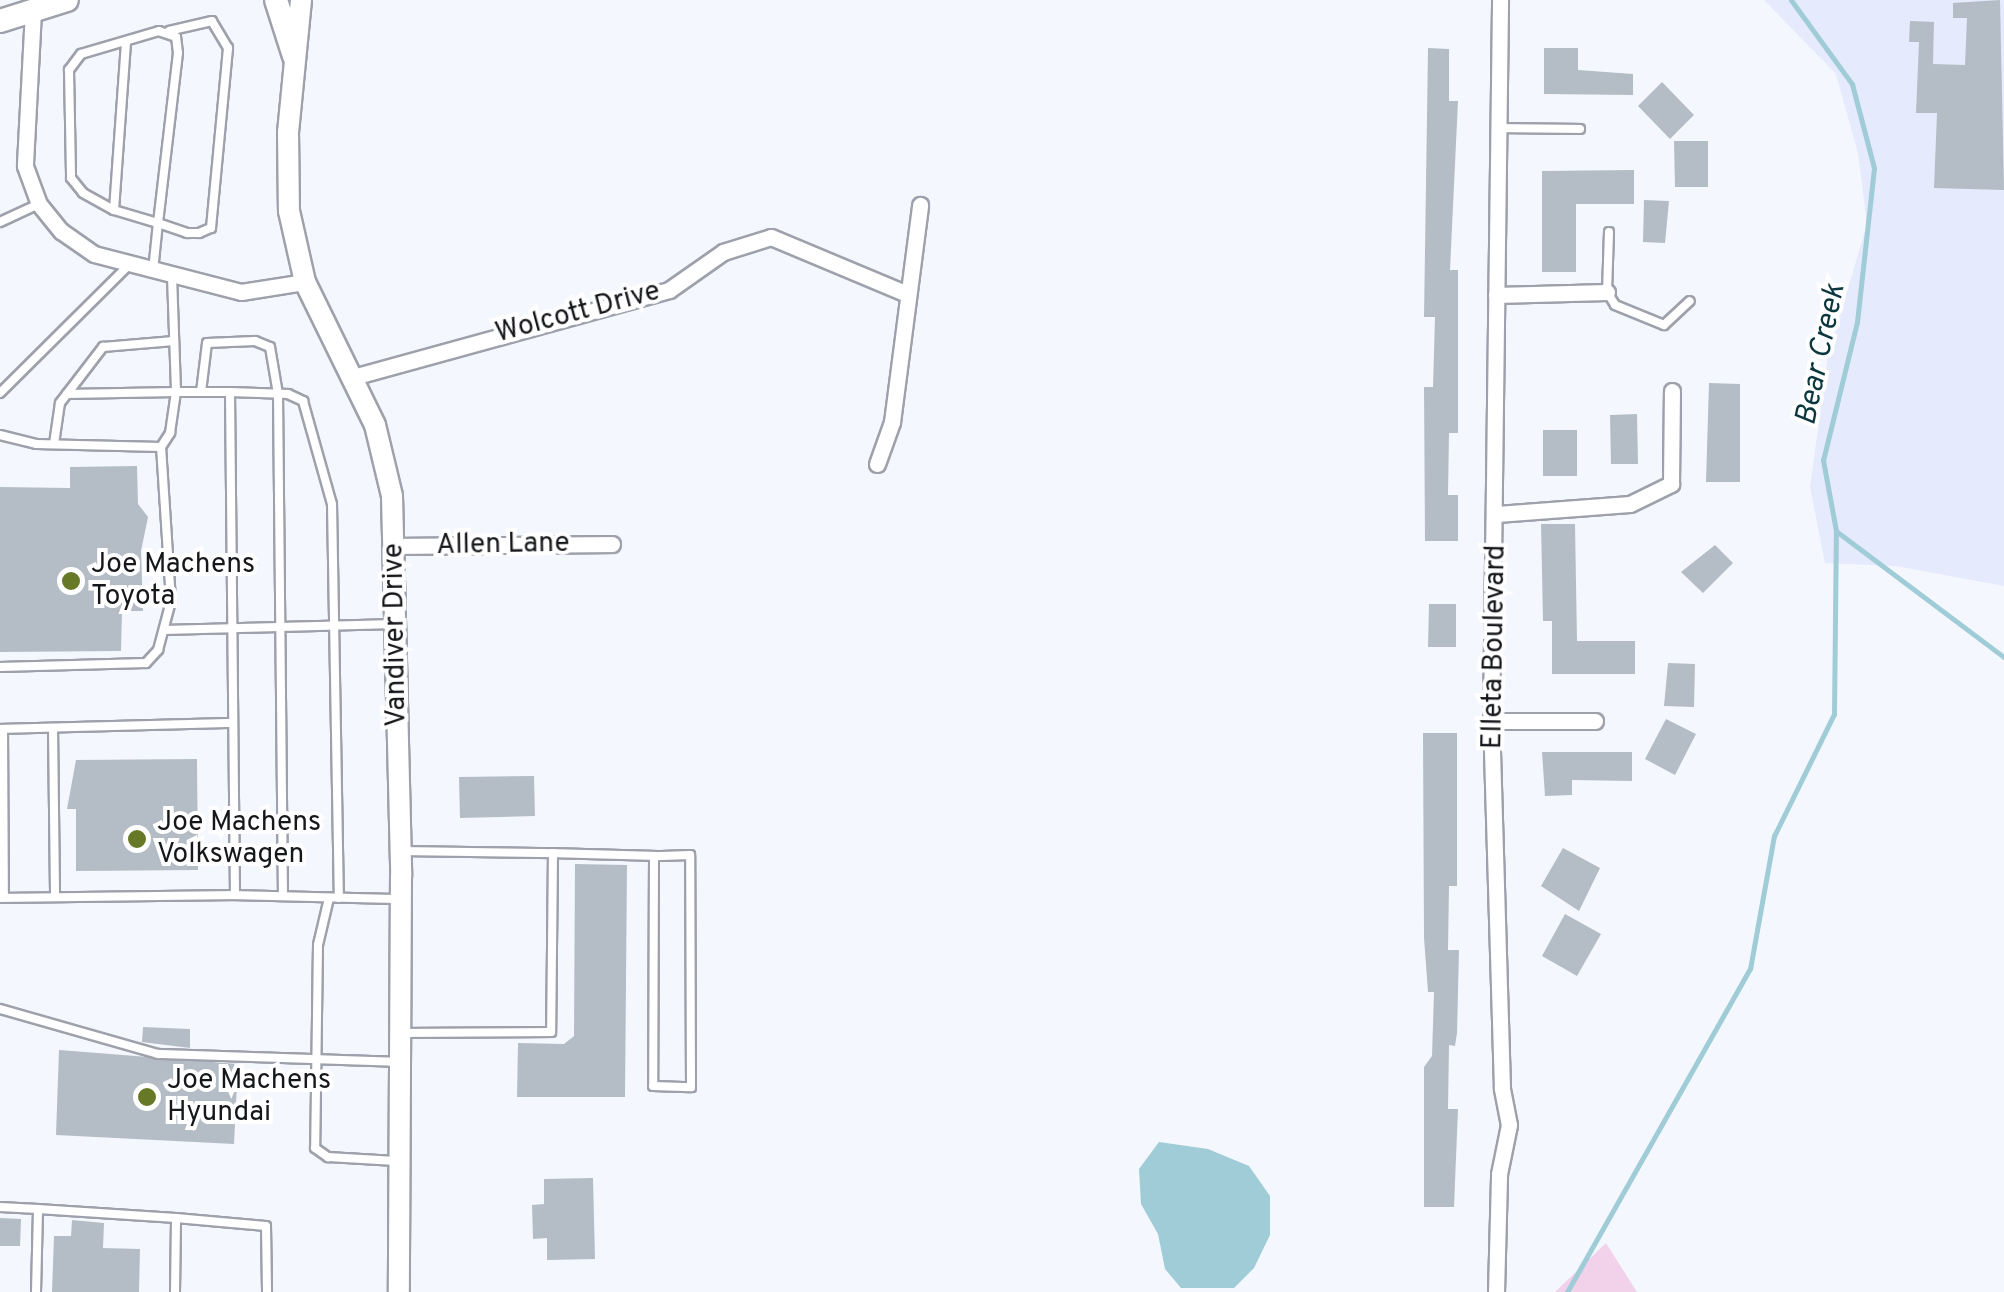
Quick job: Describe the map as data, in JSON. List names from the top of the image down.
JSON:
{
  "streets": {
    "main road": ["Vandiver Drive"],
    "street": ["Wolcott Drive", "Allen Lane", "Elleta Boulevard"]
  },
  "crossings": [
    ["Wolcott Drive", "Vandiver Drive"],
    ["Allen Lane", "Vandiver Drive"]
  ],
  "water": ["Bear Creek"],
  "places": ["Joe Machens Toyota", "Joe Machens Volkswagen", "Joe Machens Hyundai"]
}
